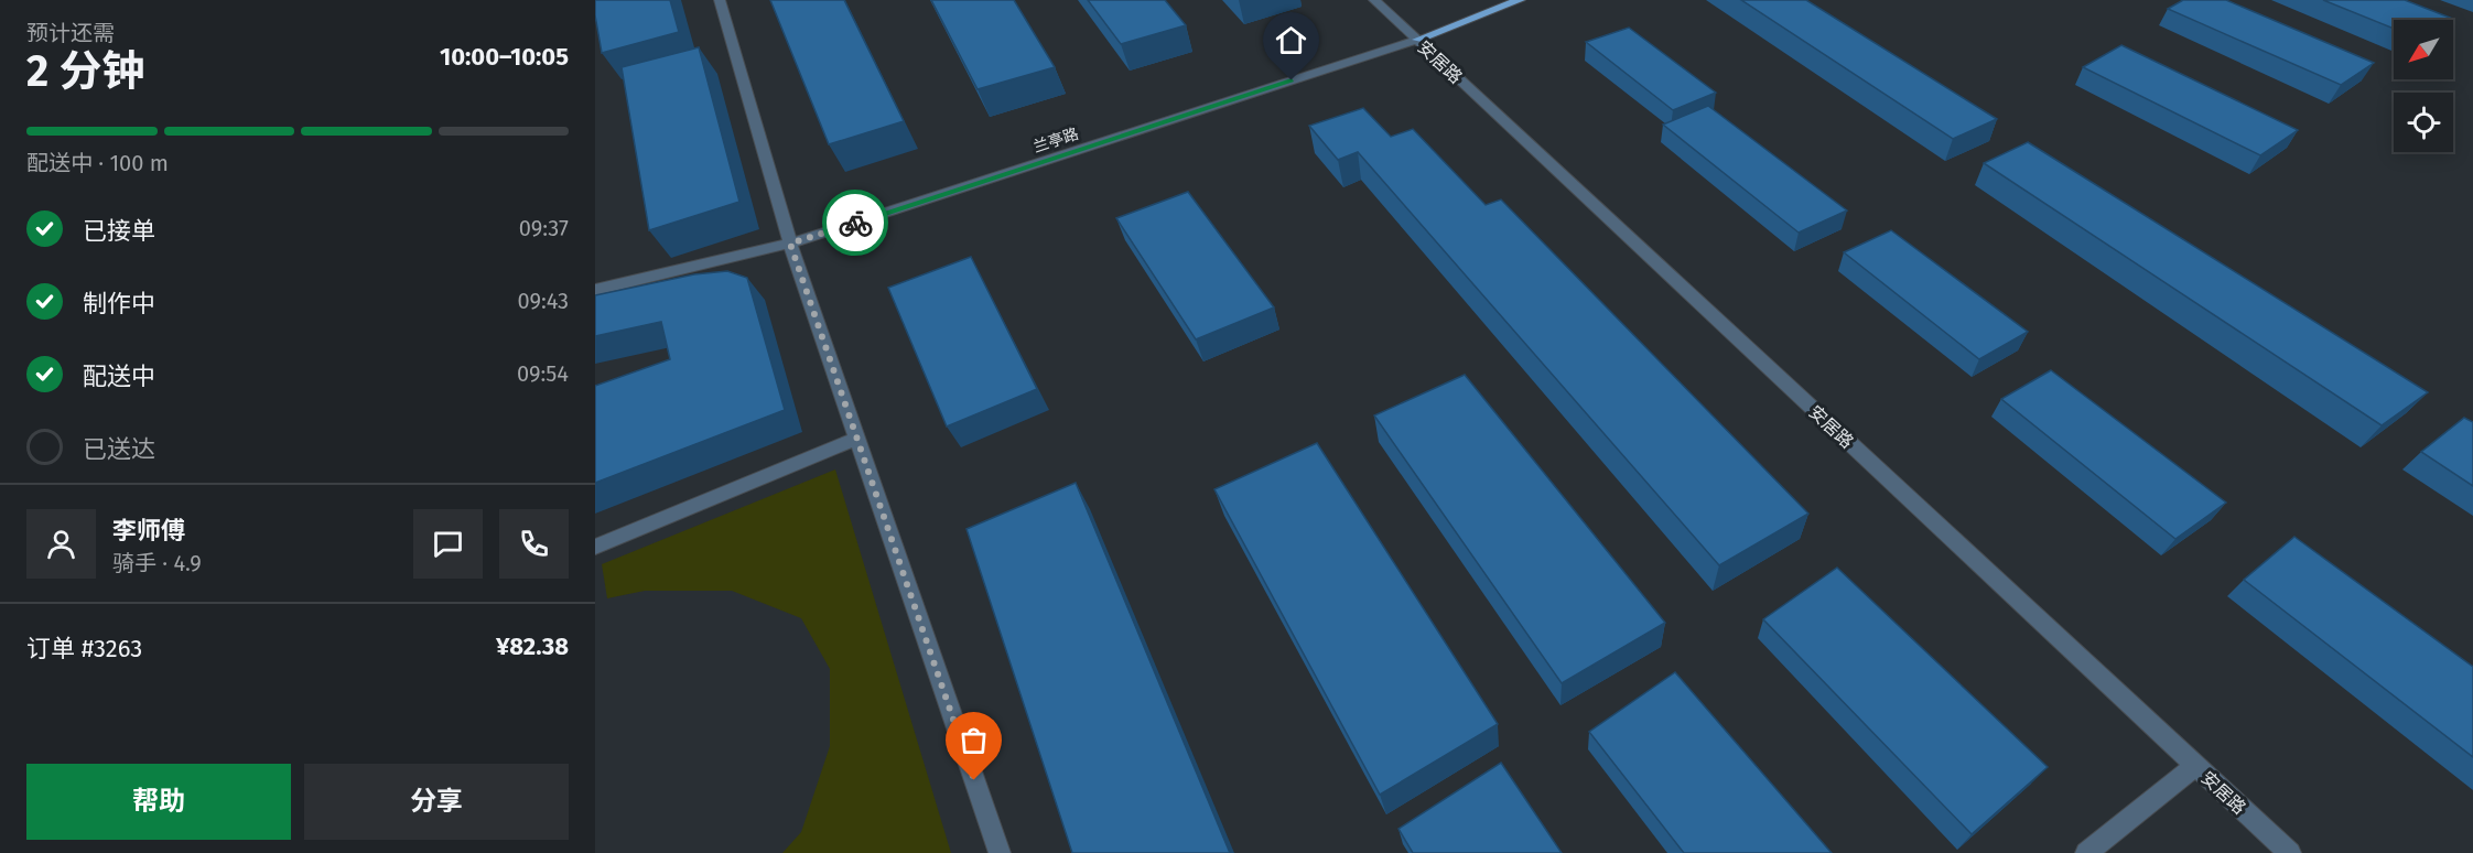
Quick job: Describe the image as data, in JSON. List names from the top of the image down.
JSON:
{
  "streets": {
    "main road": ["兰亭路"],
    "street": ["安居路"]
  },
  "crossings": [
    ["安居路", "兰亭路"]
  ],
  "north": "bottom left",
  "page": {
    "heading": ["2 分钟", "预计还需", "10:00–10:05"],
    "panel": [
      "李师傅",
      "骑手 · 4.9",
      "订单 #3263",
      "¥82.38"
    ],
    "bar": "配送中 · 100 m",
    "list": [
      ["已接单", "09:37"],
      ["制作中", "09:43"],
      ["配送中", "09:54"],
      "已送达"
    ],
    "buttons": ["帮助", "分享"]
  }
}
